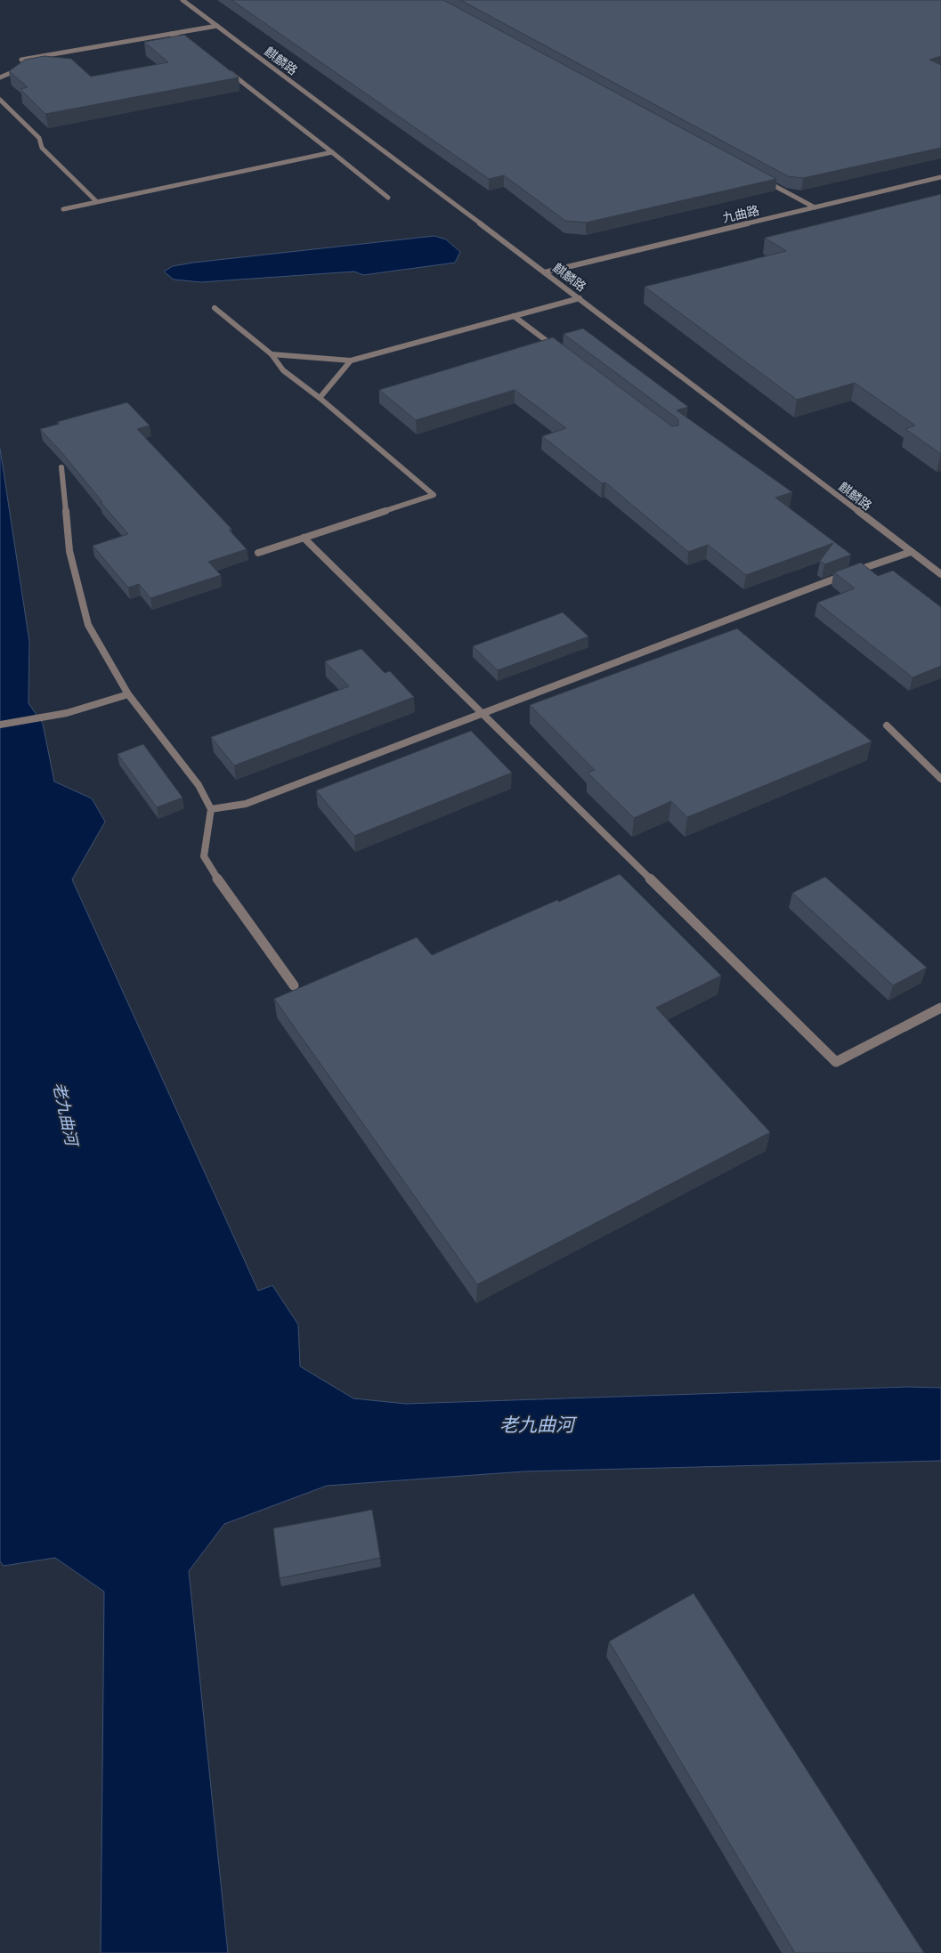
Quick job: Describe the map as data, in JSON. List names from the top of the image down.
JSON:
{
  "streets": {
    "street": ["麒麟路", "九曲路"]
  },
  "crossings": [
    ["麒麟路", "九曲路"]
  ],
  "water": ["老九曲河"]
}
